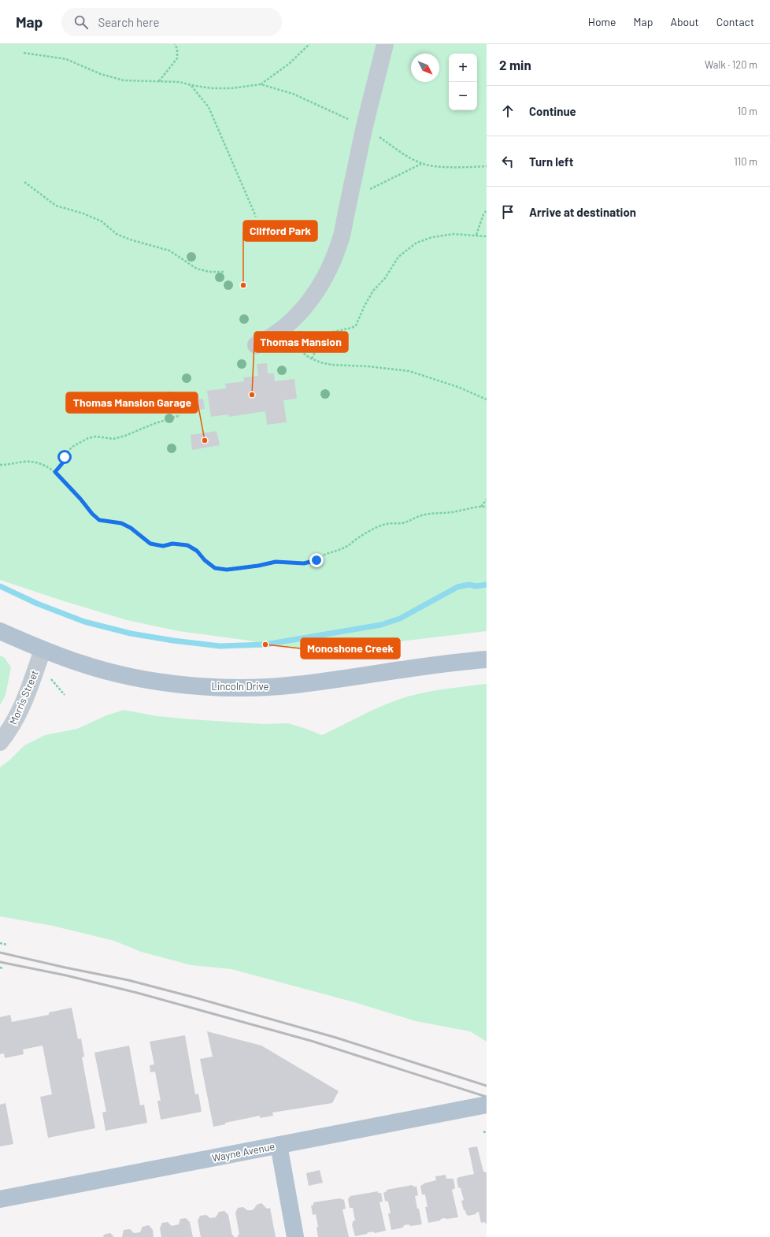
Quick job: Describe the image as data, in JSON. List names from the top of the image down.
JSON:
{
  "streets": {
    "main road": ["Lincoln Drive", "Wayne Avenue"],
    "street": ["Morris Street"]
  },
  "crossings": [
    ["Lincoln Drive", "Morris Street"]
  ],
  "places": [
    "Clifford Park",
    "Thomas Mansion",
    "Thomas Mansion Garage",
    "Monoshone Creek"
  ],
  "north": "bottom right",
  "page": {
    "header": "Map",
    "search": "Search here",
    "nav": [
      "Home",
      "Map",
      "About",
      "Contact"
    ],
    "heading": ["2 min", "Walk · 120 m"],
    "map_buttons": ["+", "−"],
    "list": [
      ["Continue", "10 m"],
      ["Turn left", "110 m"],
      "Arrive at destination"
    ]
  }
}
